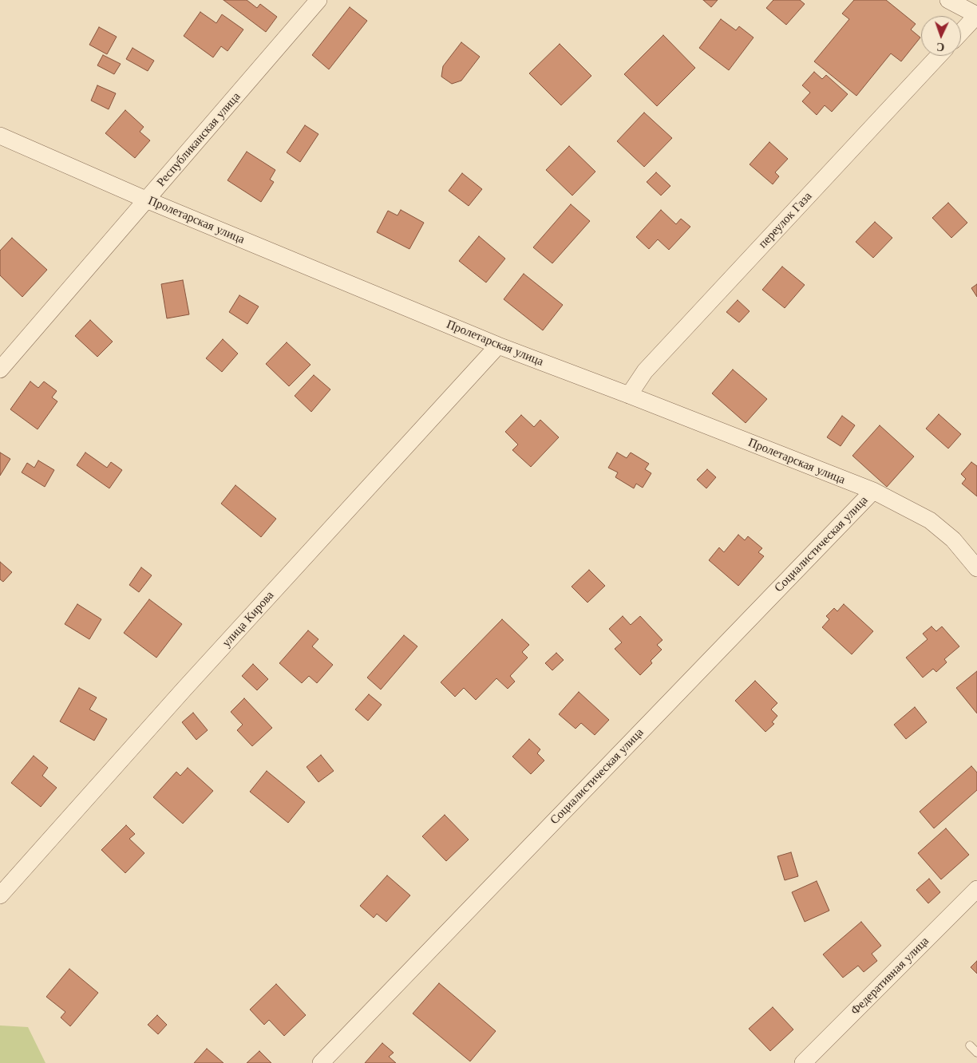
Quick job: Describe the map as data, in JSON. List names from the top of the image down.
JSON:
{
  "streets": {
    "street": [
      "Республиканская улица",
      "Пролетарская улица",
      "переулок Газа",
      "Социалистическая улица",
      "улица Кирова",
      "Федеративная улица"
    ]
  },
  "crossings": [
    ["Республиканская улица", "Пролетарская улица"],
    ["Пролетарская улица", "переулок Газа"],
    ["Пролетарская улица", "Социалистическая улица"],
    ["Пролетарская улица", "улица Кирова"]
  ],
  "north": "bottom"
}
